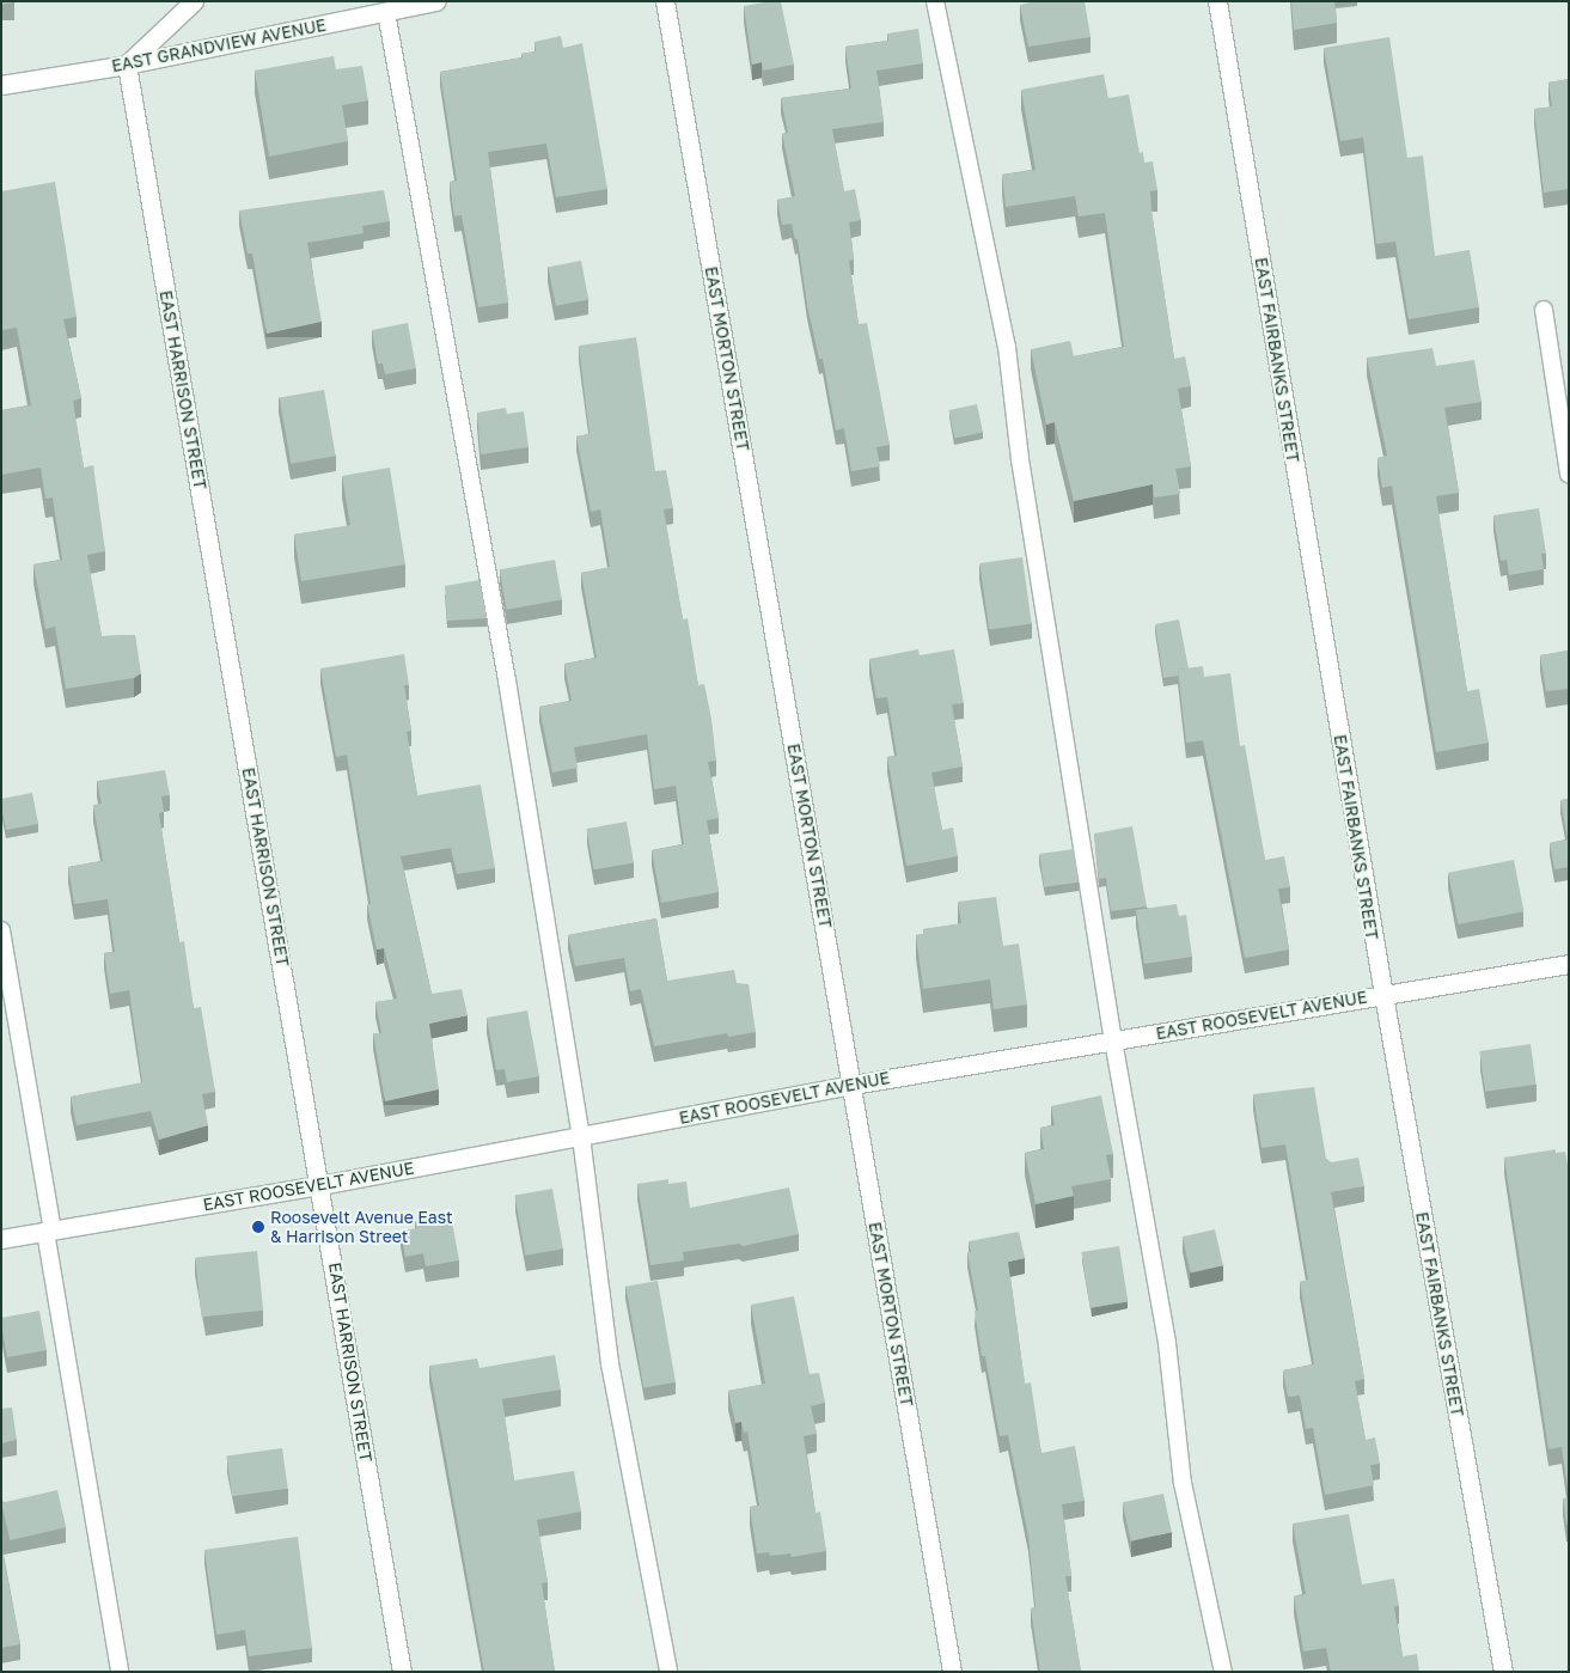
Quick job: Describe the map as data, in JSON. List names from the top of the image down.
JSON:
{
  "streets": {
    "street": [
      "EAST GRANDVIEW AVENUE",
      "EAST MORTON STREET",
      "EAST FAIRBANKS STREET",
      "EAST HARRISON STREET",
      "EAST ROOSEVELT AVENUE"
    ]
  },
  "crossings": [
    ["EAST GRANDVIEW AVENUE", "EAST HARRISON STREET"],
    ["EAST MORTON STREET", "EAST ROOSEVELT AVENUE"],
    ["EAST FAIRBANKS STREET", "EAST ROOSEVELT AVENUE"],
    ["EAST HARRISON STREET", "EAST ROOSEVELT AVENUE"]
  ],
  "places": ["Roosevelt Avenue East & Harrison Street"]
}
